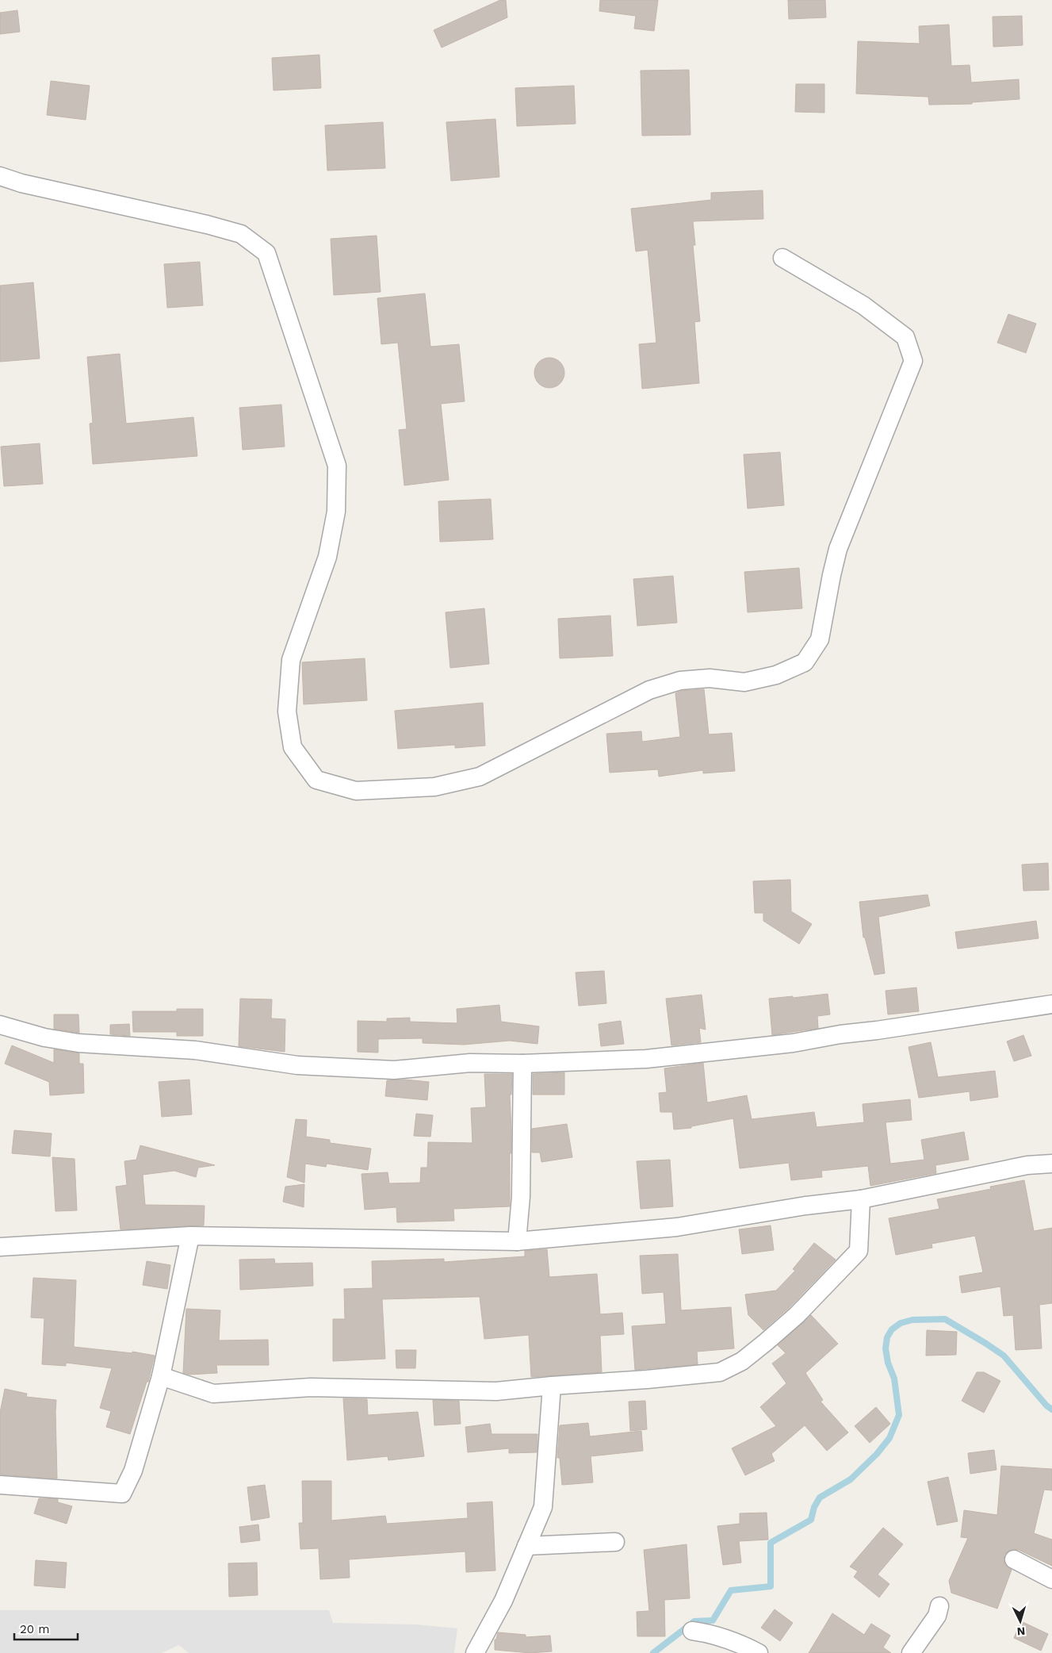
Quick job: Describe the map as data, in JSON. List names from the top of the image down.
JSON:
{
  "scale_bar": "20 m",
  "north": "bottom"
}
